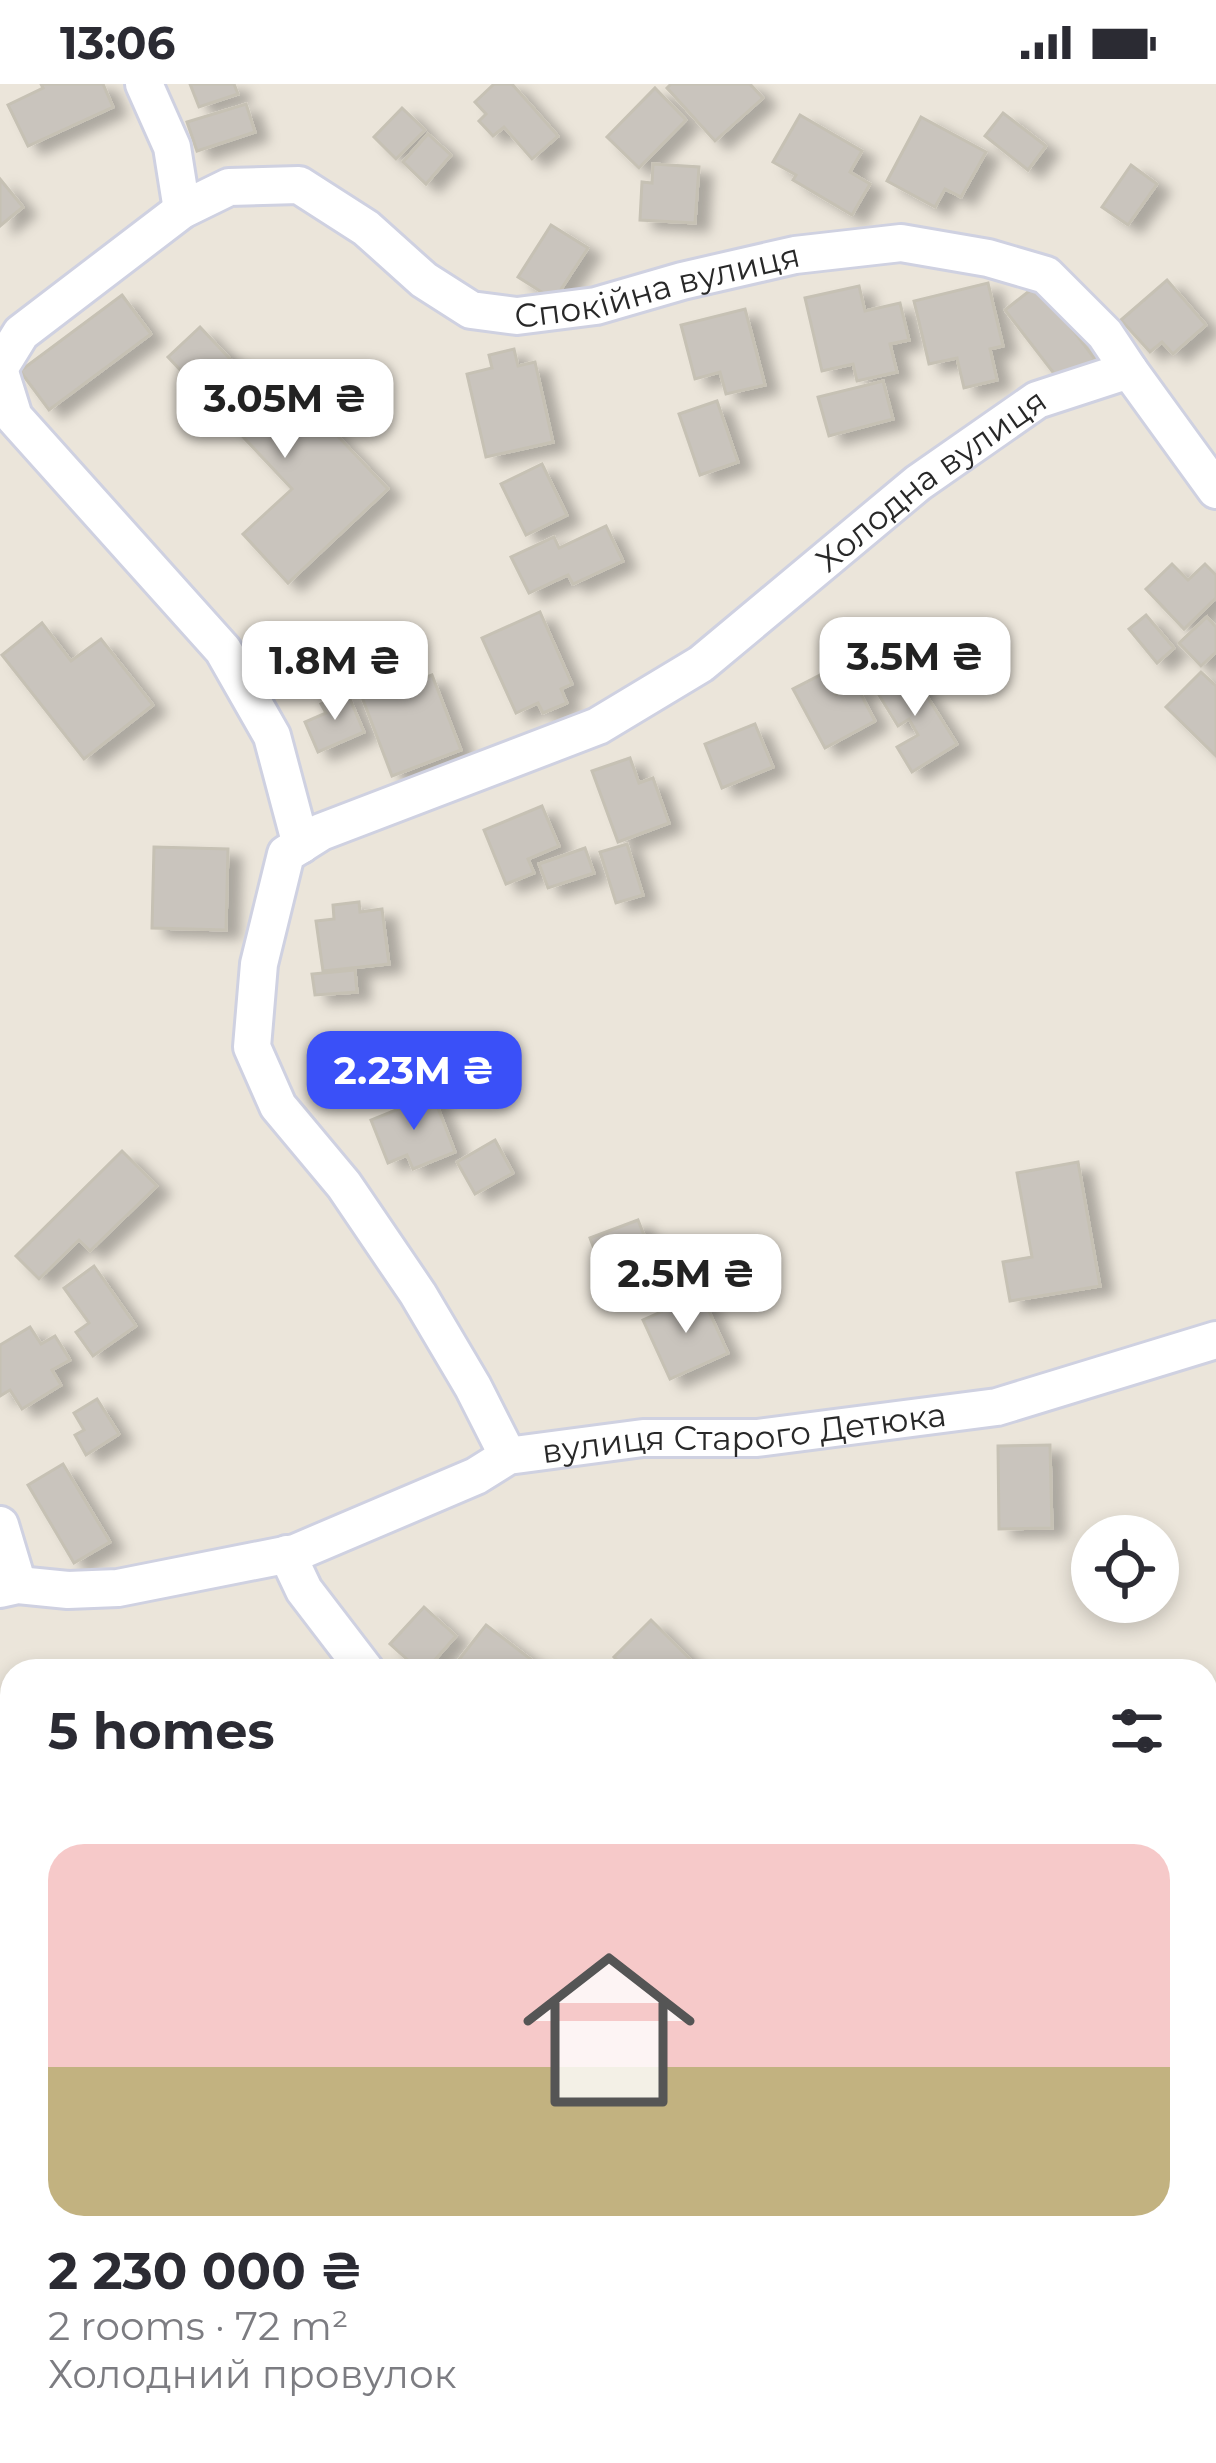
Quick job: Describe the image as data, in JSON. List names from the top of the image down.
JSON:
{
  "streets": {
    "street": ["Спокійна вулиця", "Холодна вулиця", "вулиця Старого Детюка"]
  },
  "crossings": [
    ["Спокійна вулиця", "Холодна вулиця"]
  ],
  "page": {
    "status": "13:06",
    "price": [
      "3.05M ₴",
      "3.5M ₴",
      "1.8M ₴",
      "2.23M ₴",
      "2.5M ₴"
    ],
    "heading": "5 homes",
    "list": [
      {
        "name": "2 230 000 ₴",
        "note": "2 rooms · 72 m² · Холодний провулок"
      }
    ]
  }
}
